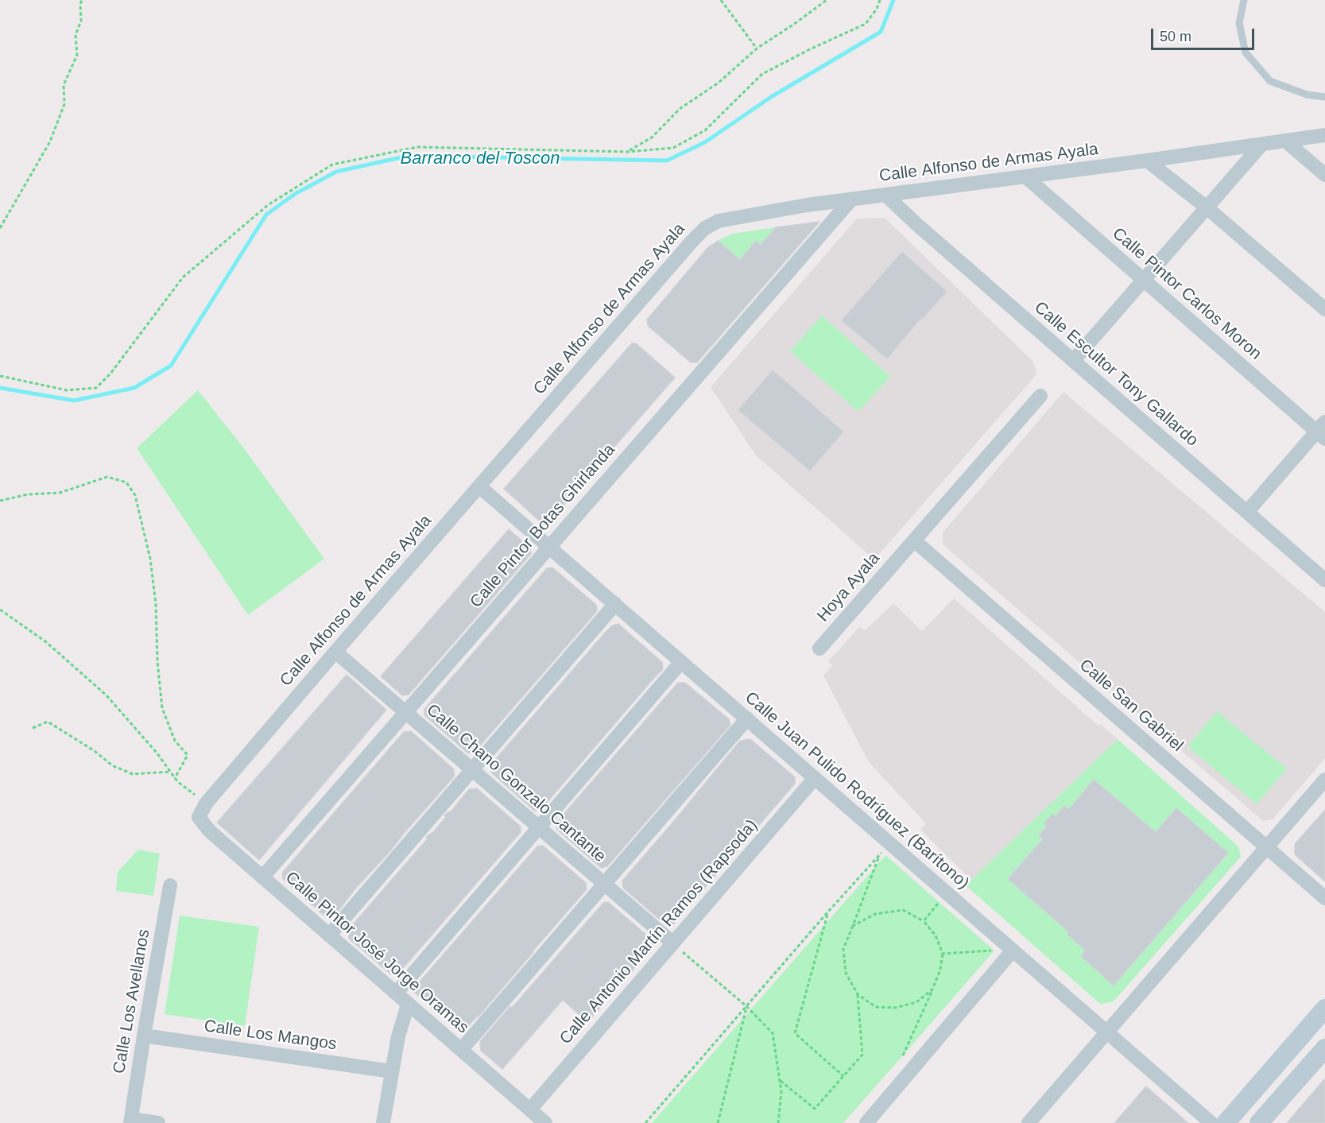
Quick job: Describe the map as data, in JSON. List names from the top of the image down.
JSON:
{
  "streets": {
    "street": [
      "Calle Alfonso de Armas Ayala",
      "Calle Pintor Carlos Moron",
      "Calle Escultor Tony Gallardo",
      "Calle Pintor Botas Ghirlanda",
      "Hoya Ayala",
      "Calle San Gabriel",
      "Calle Chano Gonzalo Cantante",
      "Calle Juan Pulido Rodríguez (Barítono)",
      "Calle Antonio Martín Ramos (Rapsoda)",
      "Calle Pintor José Jorge Oramas",
      "Calle Los Avellanos",
      "Calle Los Mangos"
    ]
  },
  "crossings": [
    ["Calle Alfonso de Armas Ayala", "Calle Pintor Carlos Moron"],
    ["Calle Alfonso de Armas Ayala", "Calle Escultor Tony Gallardo"],
    ["Calle Alfonso de Armas Ayala", "Calle Pintor Botas Ghirlanda"],
    ["Calle Alfonso de Armas Ayala", "Calle Chano Gonzalo Cantante"],
    ["Calle Alfonso de Armas Ayala", "Calle Juan Pulido Rodríguez (Barítono)"],
    ["Calle Alfonso de Armas Ayala", "Calle Pintor José Jorge Oramas"],
    ["Calle Pintor Botas Ghirlanda", "Calle Chano Gonzalo Cantante"],
    ["Calle Pintor Botas Ghirlanda", "Calle Juan Pulido Rodríguez (Barítono)"],
    ["Calle Pintor Botas Ghirlanda", "Calle Pintor José Jorge Oramas"],
    ["Hoya Ayala", "Calle San Gabriel"],
    ["Calle Chano Gonzalo Cantante", "Calle Antonio Martín Ramos (Rapsoda)"],
    ["Calle Juan Pulido Rodríguez (Barítono)", "Calle Antonio Martín Ramos (Rapsoda)"],
    ["Calle Antonio Martín Ramos (Rapsoda)", "Calle Pintor José Jorge Oramas"],
    ["Calle Los Avellanos", "Calle Los Mangos"]
  ],
  "water": ["Barranco del Toscon"],
  "scale_bar": "50 m"
}
